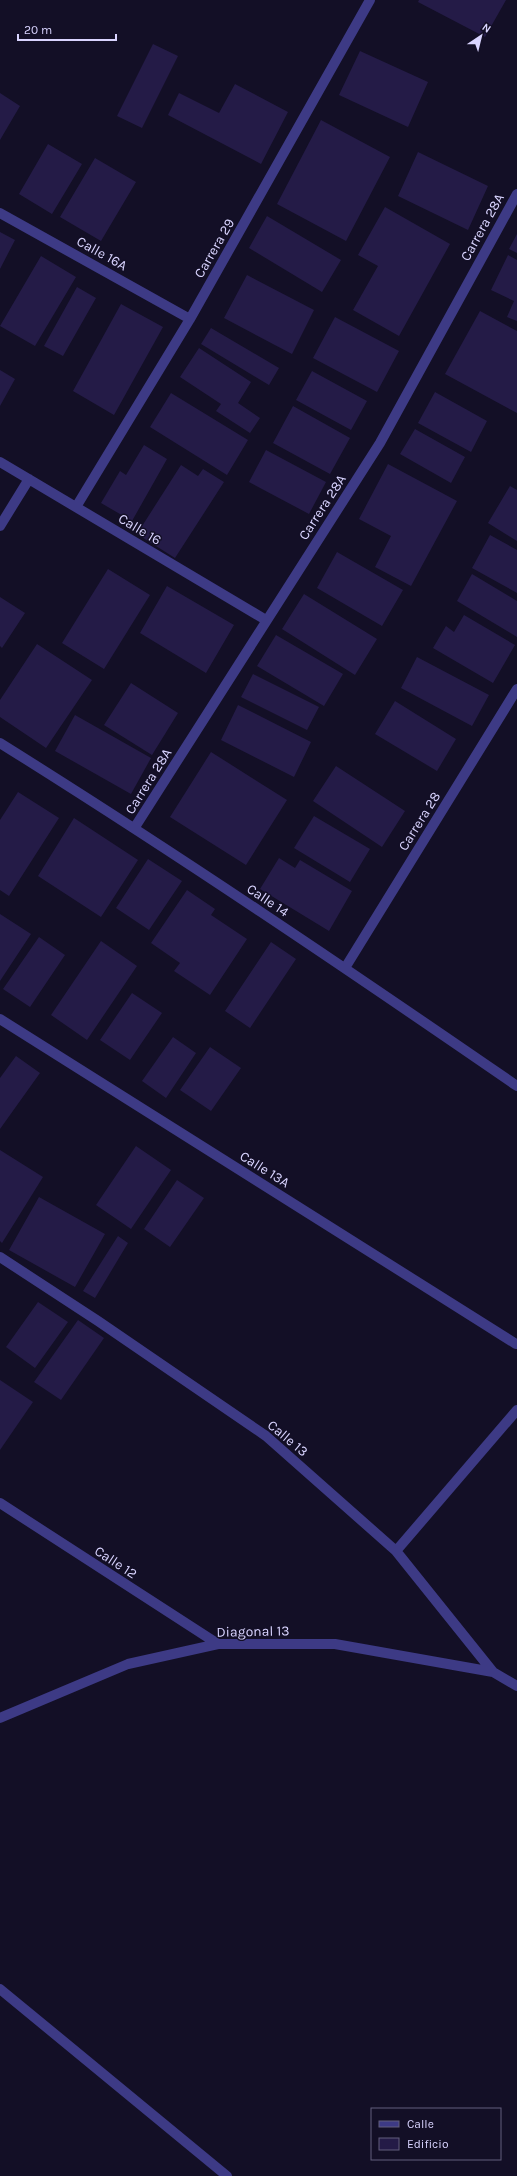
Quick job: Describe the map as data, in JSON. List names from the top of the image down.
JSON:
{
  "streets": {
    "street": [
      "Carrera 28A",
      "Carrera 29",
      "Calle 16A",
      "Calle 16",
      "Carrera 28",
      "Calle 14",
      "Calle 13A",
      "Calle 13",
      "Calle 12",
      "Diagonal 13"
    ]
  },
  "crossings": [
    ["Carrera 28A", "Calle 16"],
    ["Carrera 28A", "Calle 14"],
    ["Carrera 29", "Calle 16A"],
    ["Carrera 29", "Calle 16"],
    ["Carrera 28", "Calle 14"],
    ["Calle 13", "Diagonal 13"],
    ["Calle 12", "Diagonal 13"]
  ],
  "legend": ["Calle", "Edificio"],
  "scale_bar": "20 m",
  "north": "top right"
}
